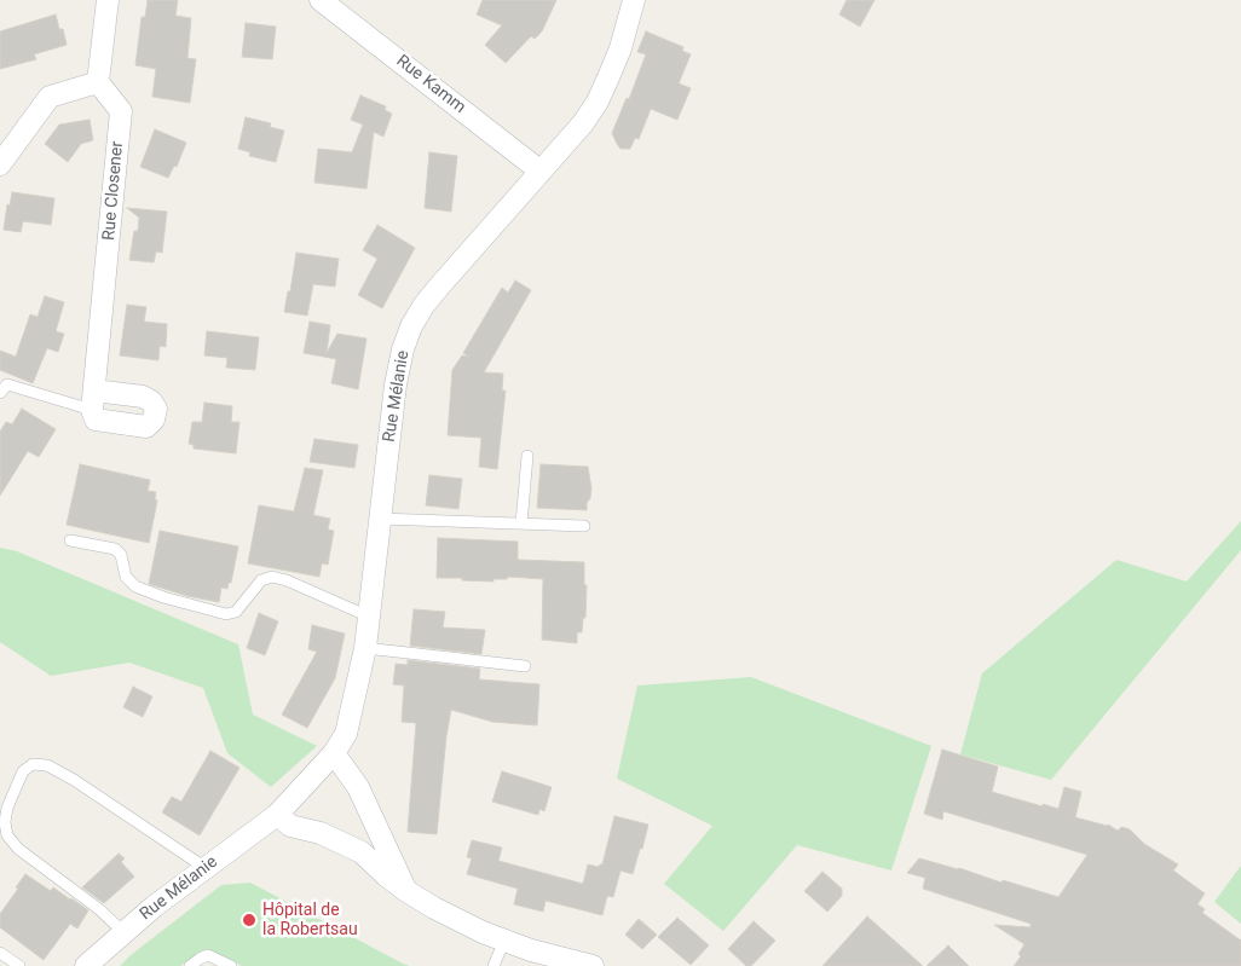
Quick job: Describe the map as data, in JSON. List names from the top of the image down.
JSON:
{
  "streets": {
    "street": ["Rue Kamm", "Rue Closener", "Rue Mélanie"]
  },
  "crossings": [
    ["Rue Kamm", "Rue Mélanie"]
  ],
  "places": ["Hôpital de la Robertsau"]
}
